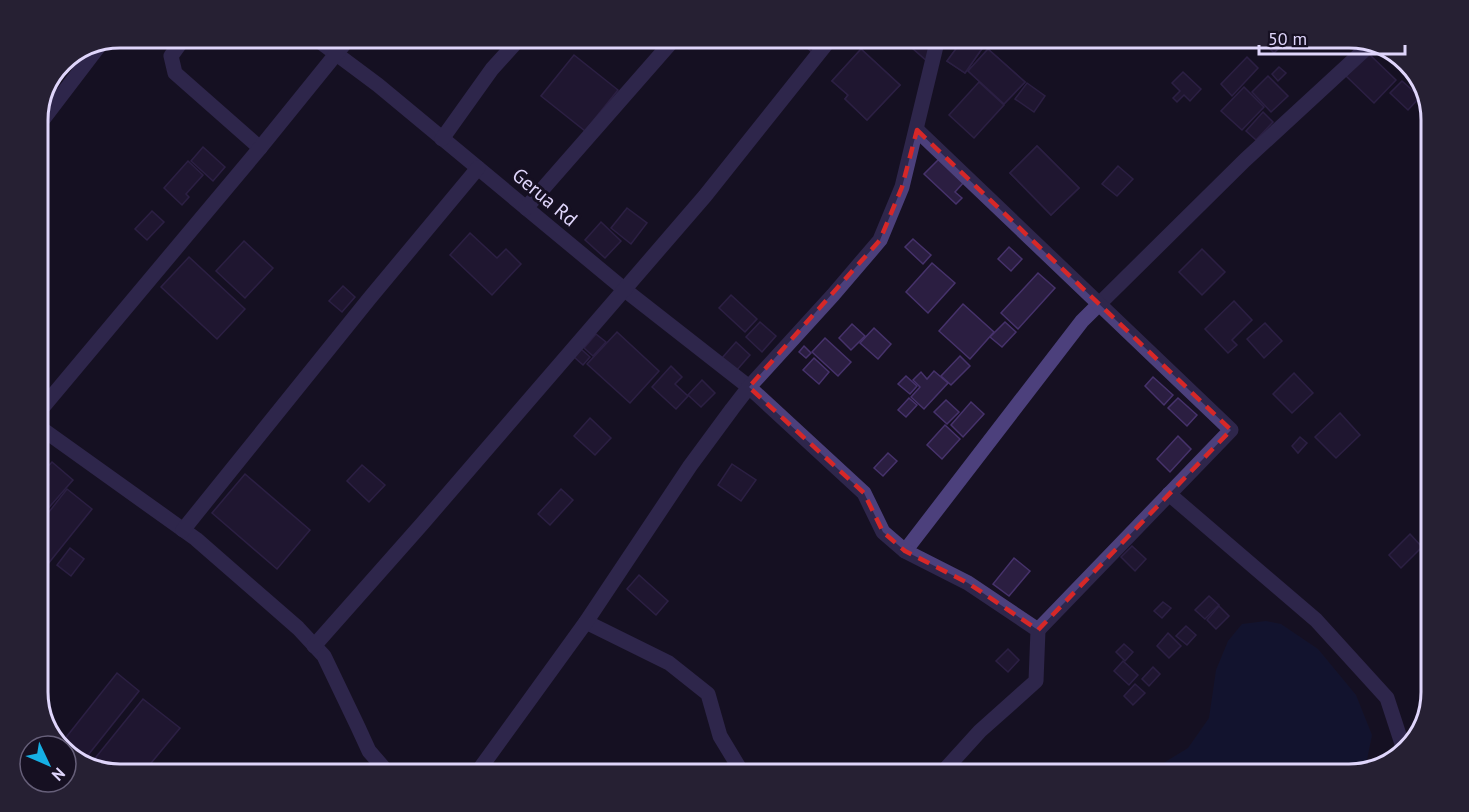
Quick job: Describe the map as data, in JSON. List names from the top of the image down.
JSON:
{
  "streets": {
    "street": ["Gerua Rd"]
  },
  "scale_bar": "50 m",
  "north": "bottom right"
}
